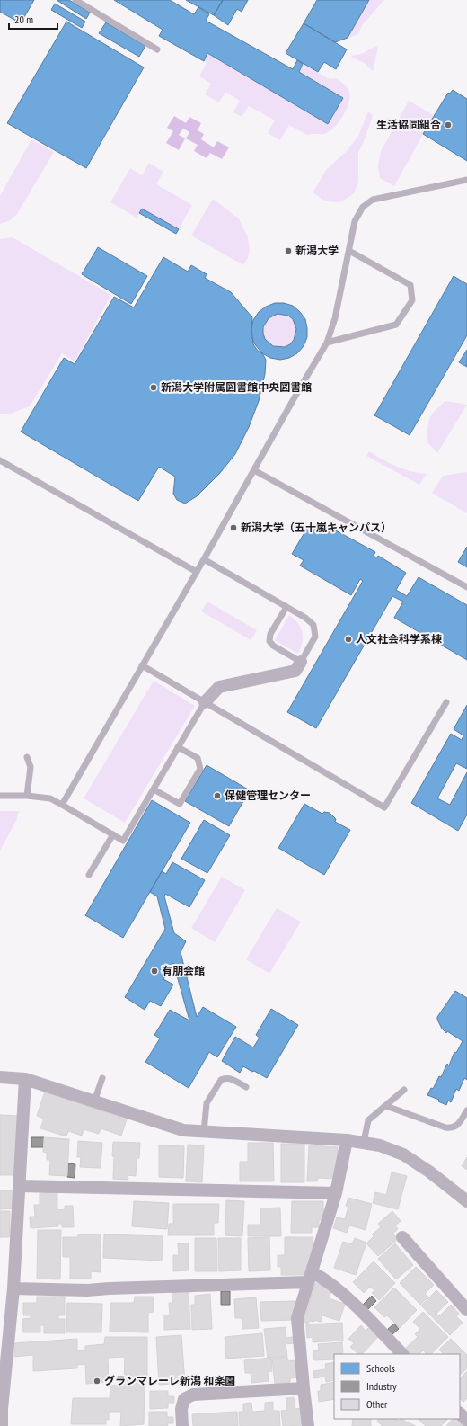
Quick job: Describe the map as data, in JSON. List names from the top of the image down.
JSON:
{
  "places": [
    "生活協同組合",
    "新潟大学",
    "新潟大学附属図書館中央図書館",
    "新潟大学（五十嵐キャンパス）",
    "人文社会科学系棟",
    "保健管理センター",
    "有朋会館",
    "グランマレーレ新潟 和楽園"
  ],
  "legend": ["Schools", "Industry", "Other"],
  "scale_bar": "20 m"
}
